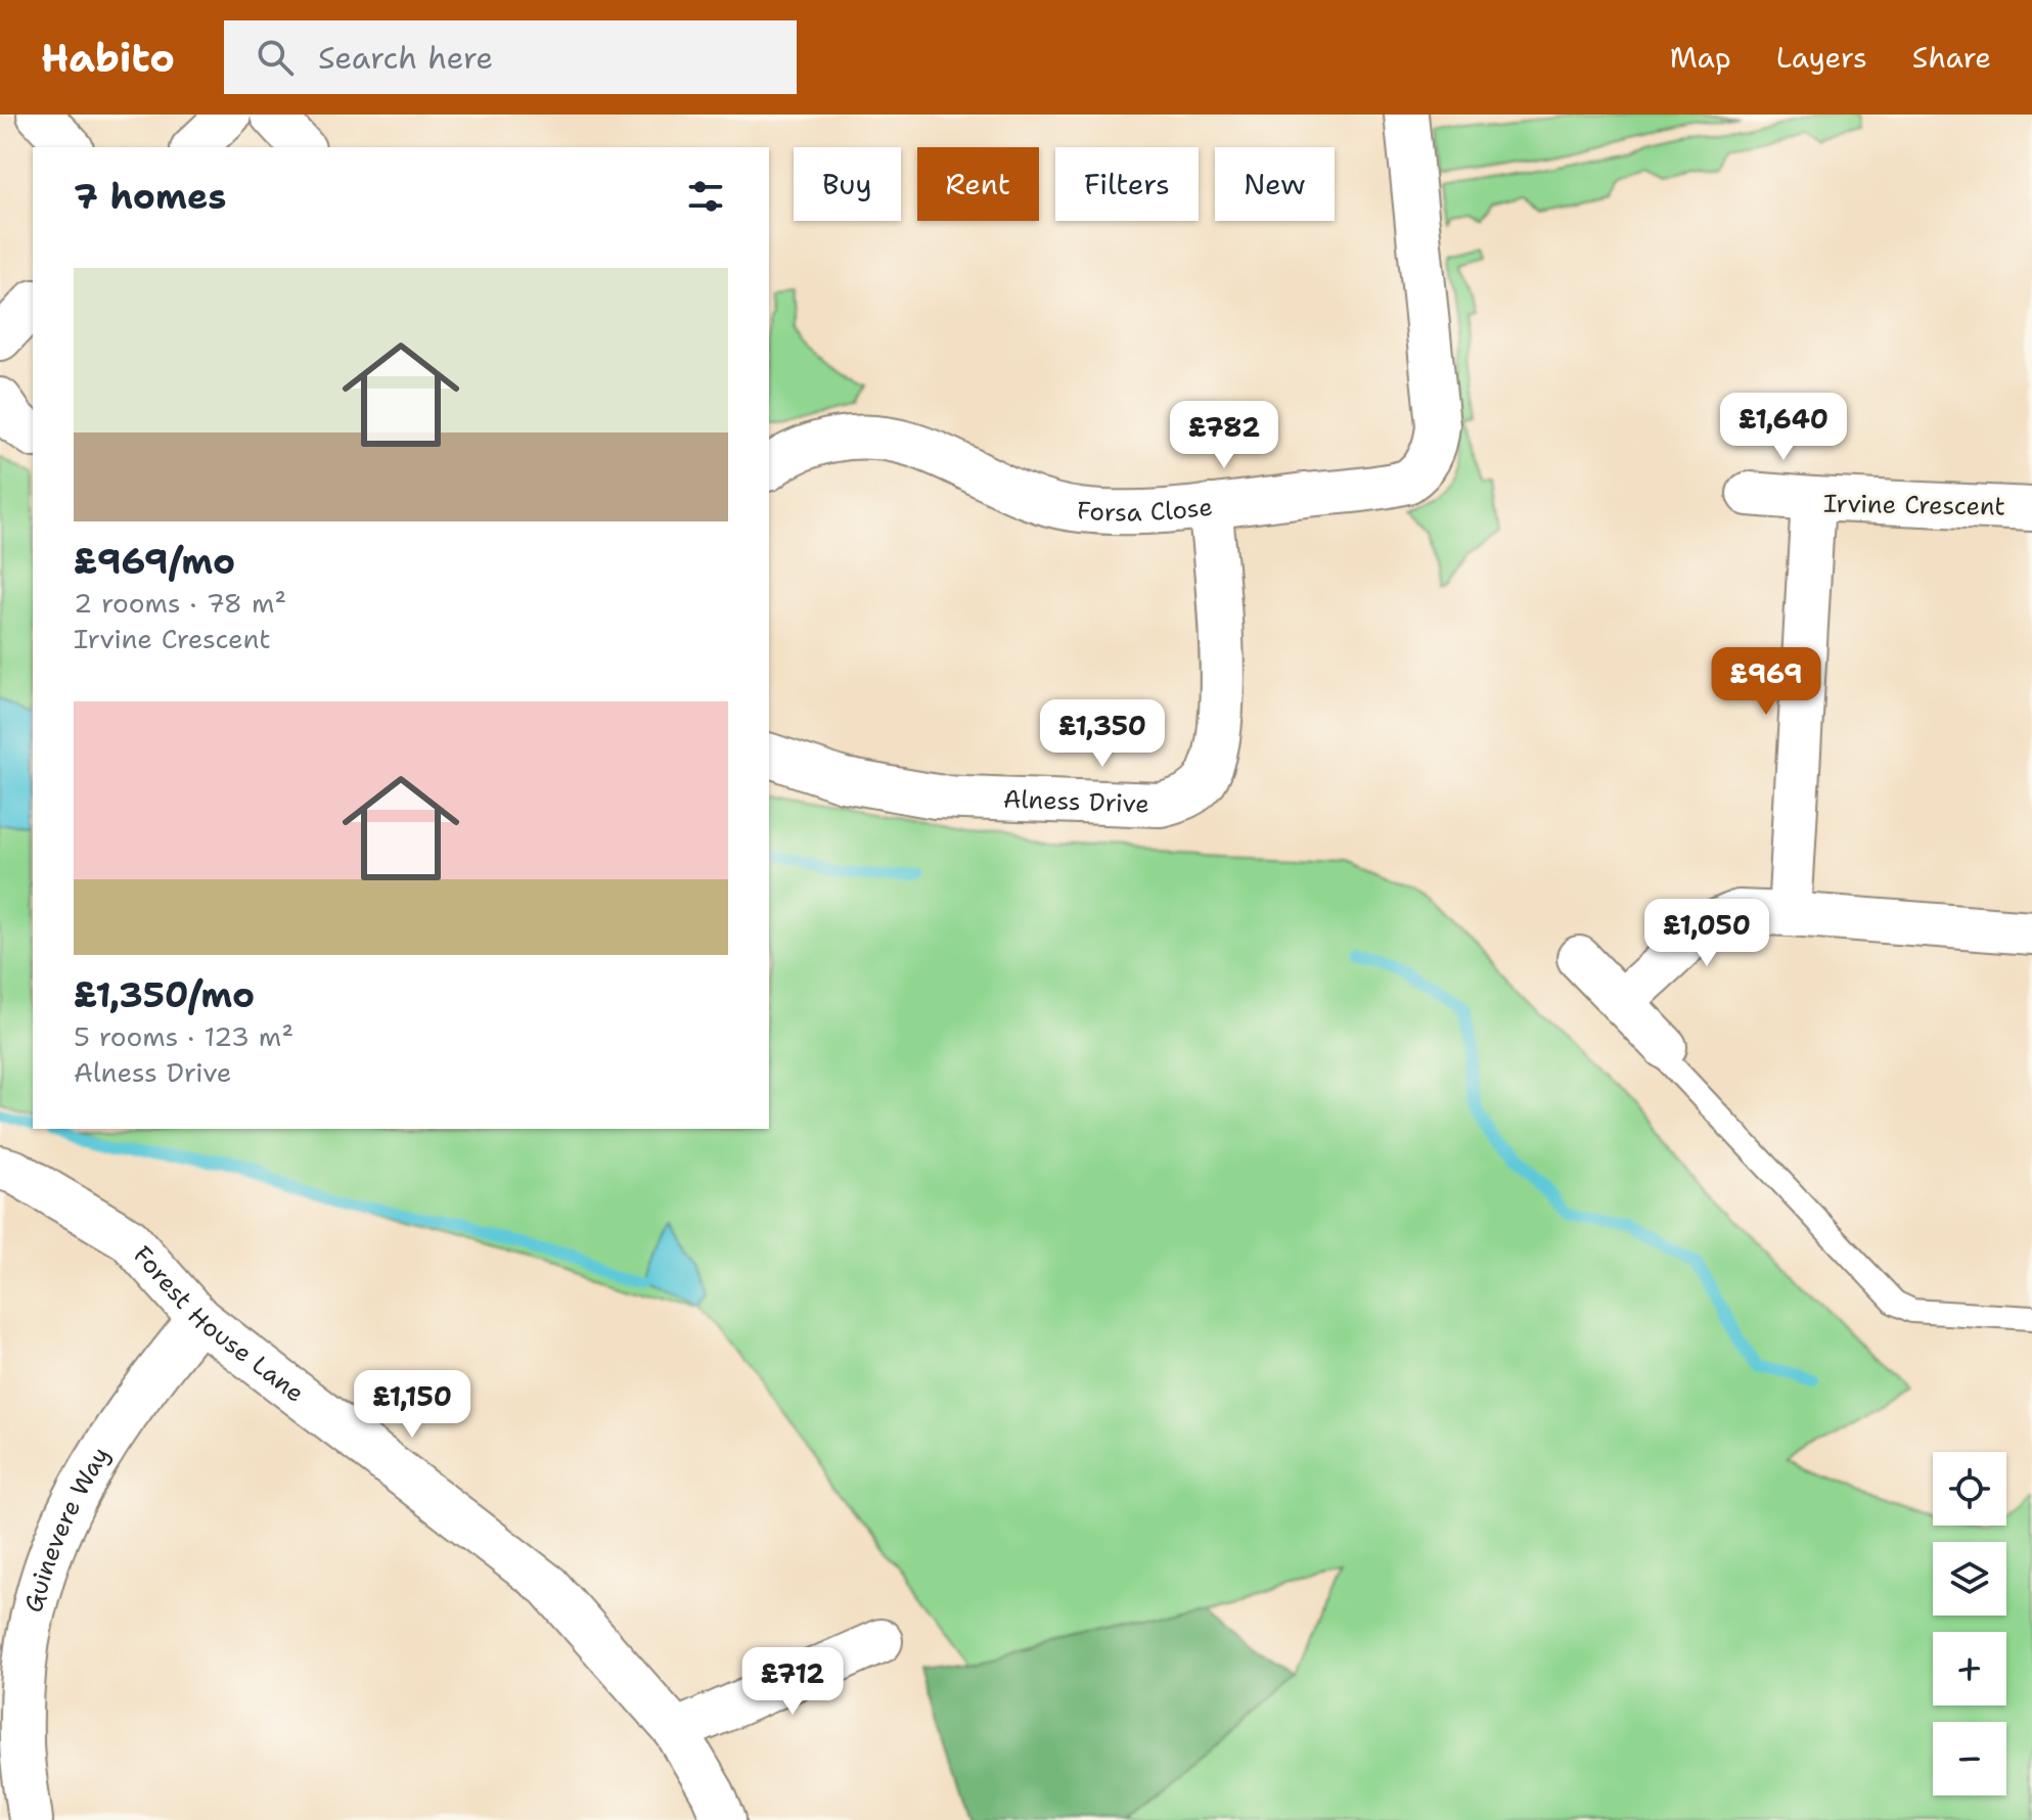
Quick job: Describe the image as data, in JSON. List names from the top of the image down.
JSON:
{
  "streets": {
    "street": [
      "Irvine Crescent",
      "Forsa Close",
      "Alness Drive",
      "Forest House Lane",
      "Guinevere Way"
    ]
  },
  "crossings": [
    ["Forsa Close", "Alness Drive"],
    ["Forest House Lane", "Guinevere Way"]
  ],
  "page": {
    "header": "Habito",
    "search": "Search here",
    "nav": ["Map", "Layers", "Share"],
    "chip": [
      "Buy",
      "Rent",
      "Filters",
      "New"
    ],
    "heading": "7 homes",
    "list": [
      {
        "name": "£969/mo",
        "note": "2 rooms · 78 m² · Irvine Crescent"
      },
      {
        "name": "£1,350/mo",
        "note": "5 rooms · 123 m² · Alness Drive"
      }
    ],
    "price": [
      "£1,640",
      "£782",
      "£969",
      "£1,350",
      "£1,050",
      "£1,150",
      "£712"
    ],
    "map_buttons": ["+", "−"]
  }
}
